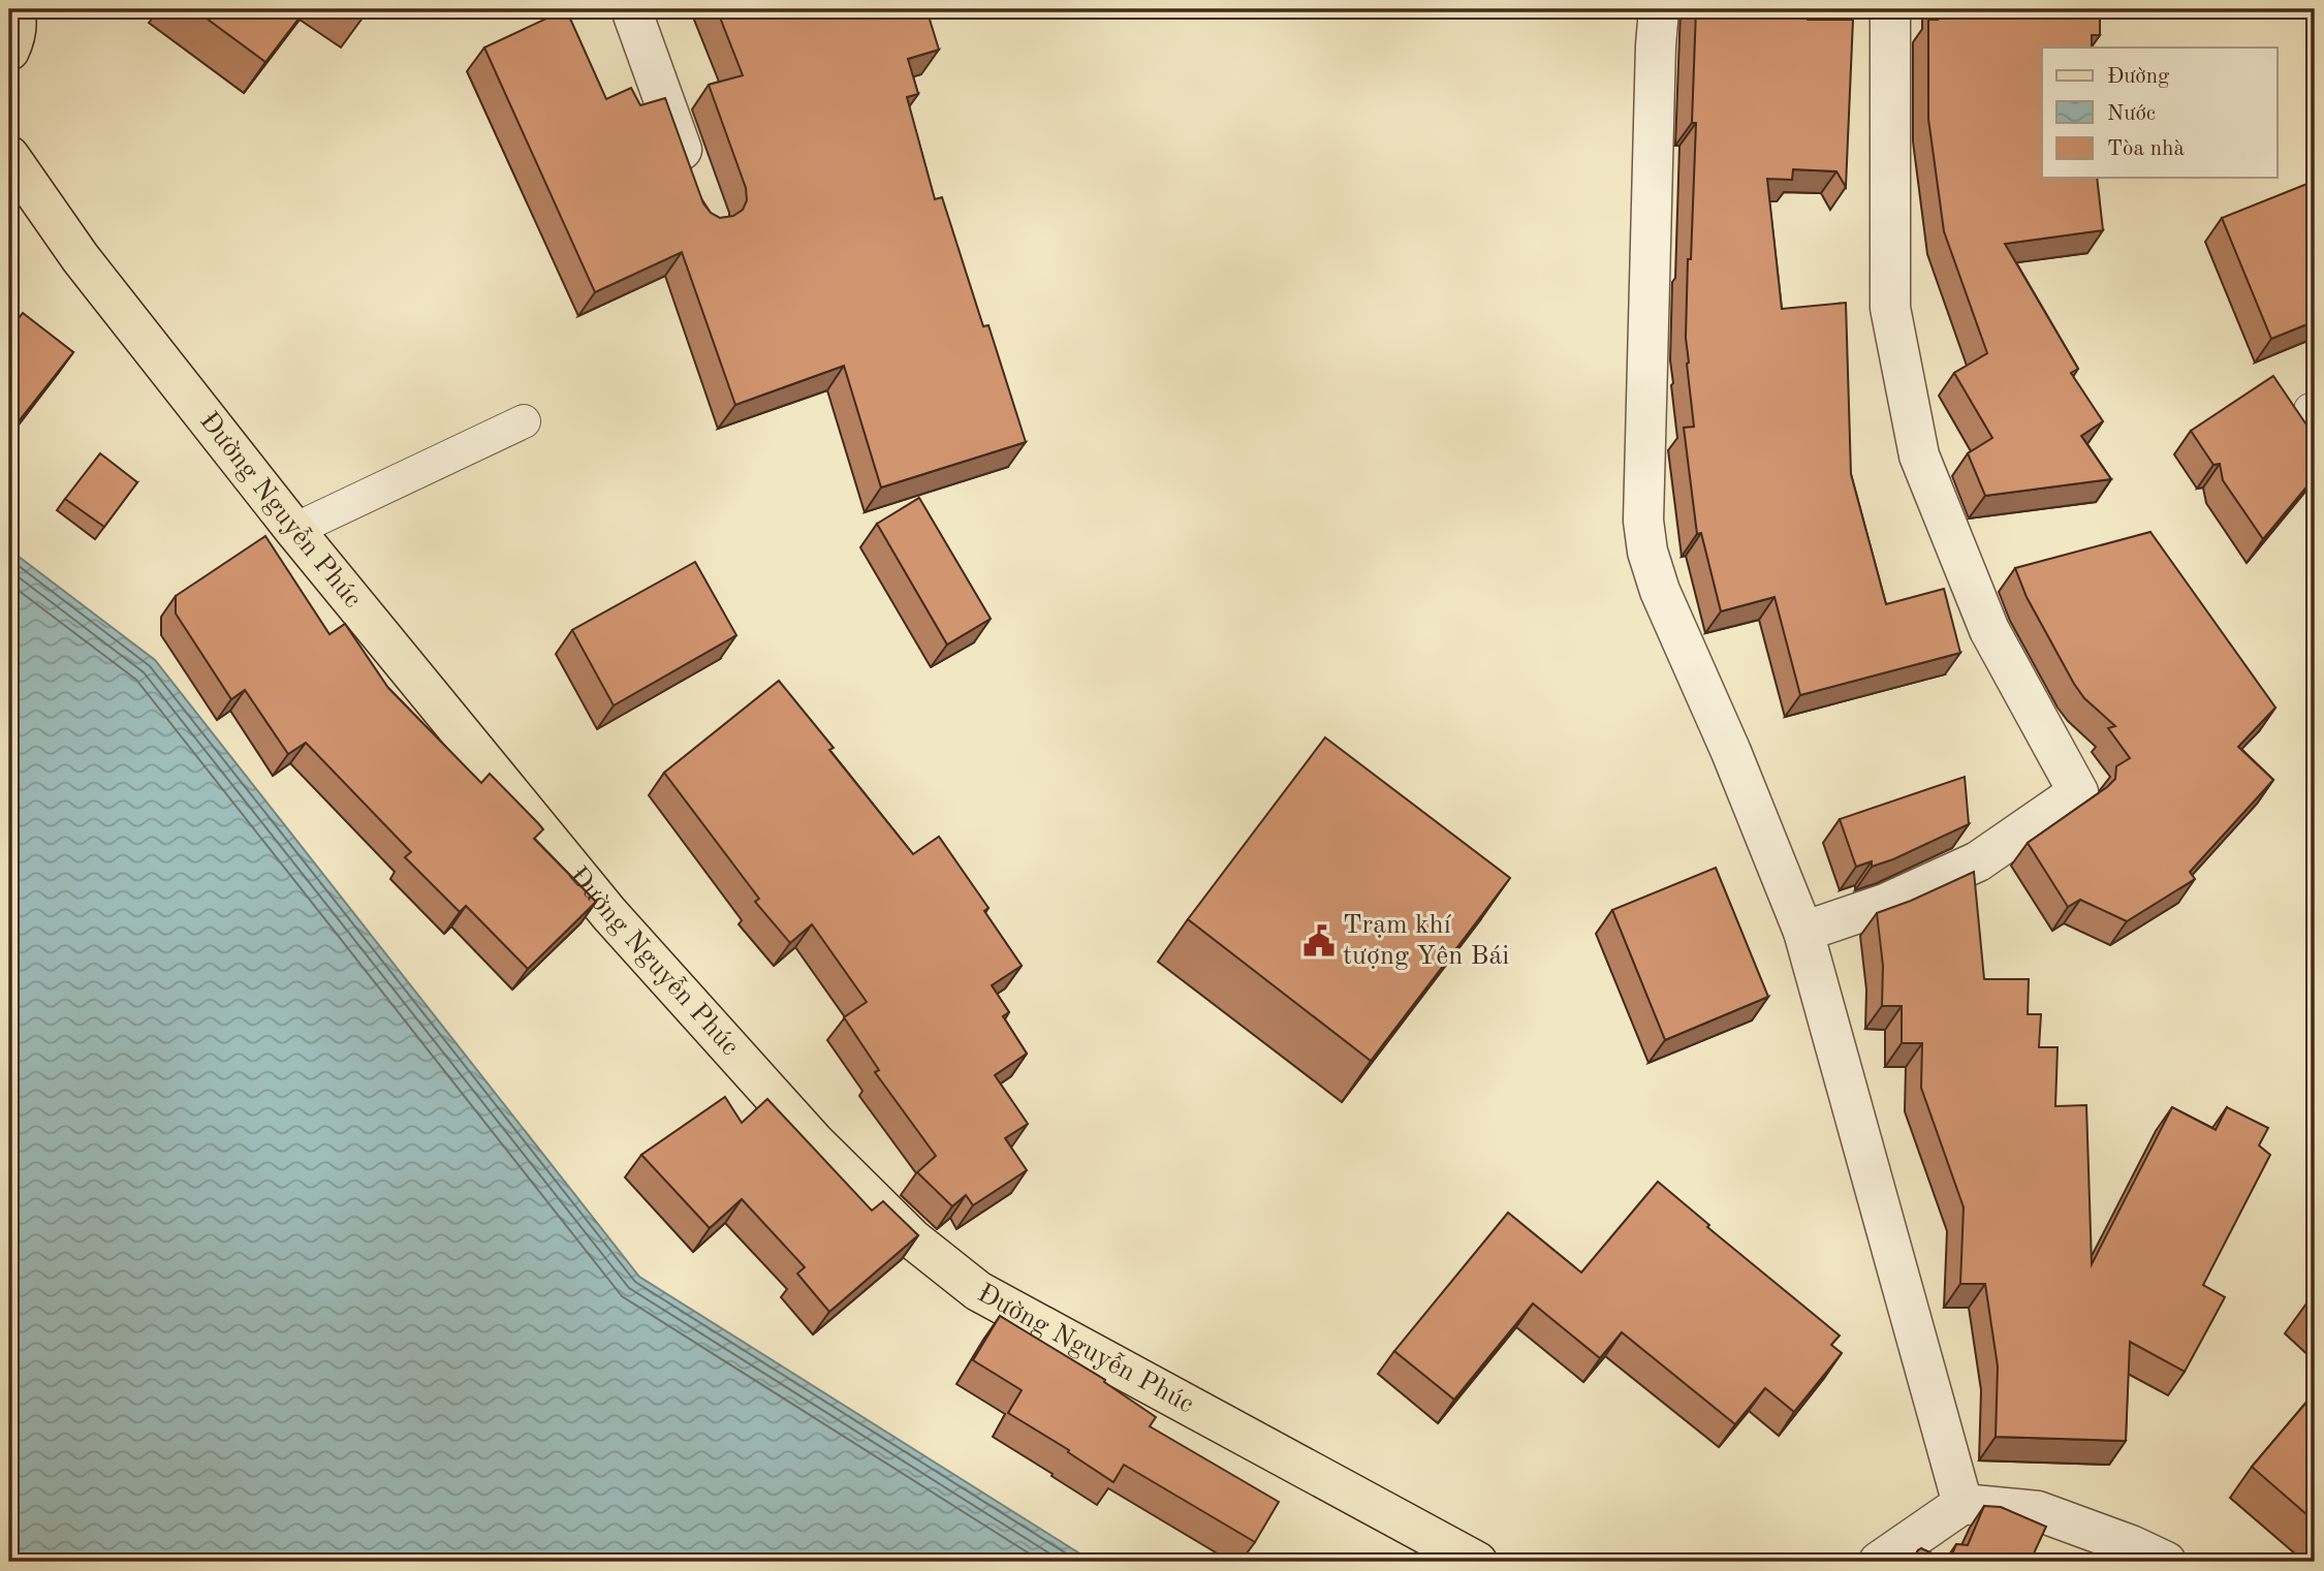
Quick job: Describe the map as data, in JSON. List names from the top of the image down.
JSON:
{
  "streets": {
    "main road": ["Đường Nguyễn Phúc"]
  },
  "places": {
    "public building": ["Trạm khí tượng Yên Bái"]
  },
  "legend": ["Đường", "Nước", "Tòa nhà"]
}
